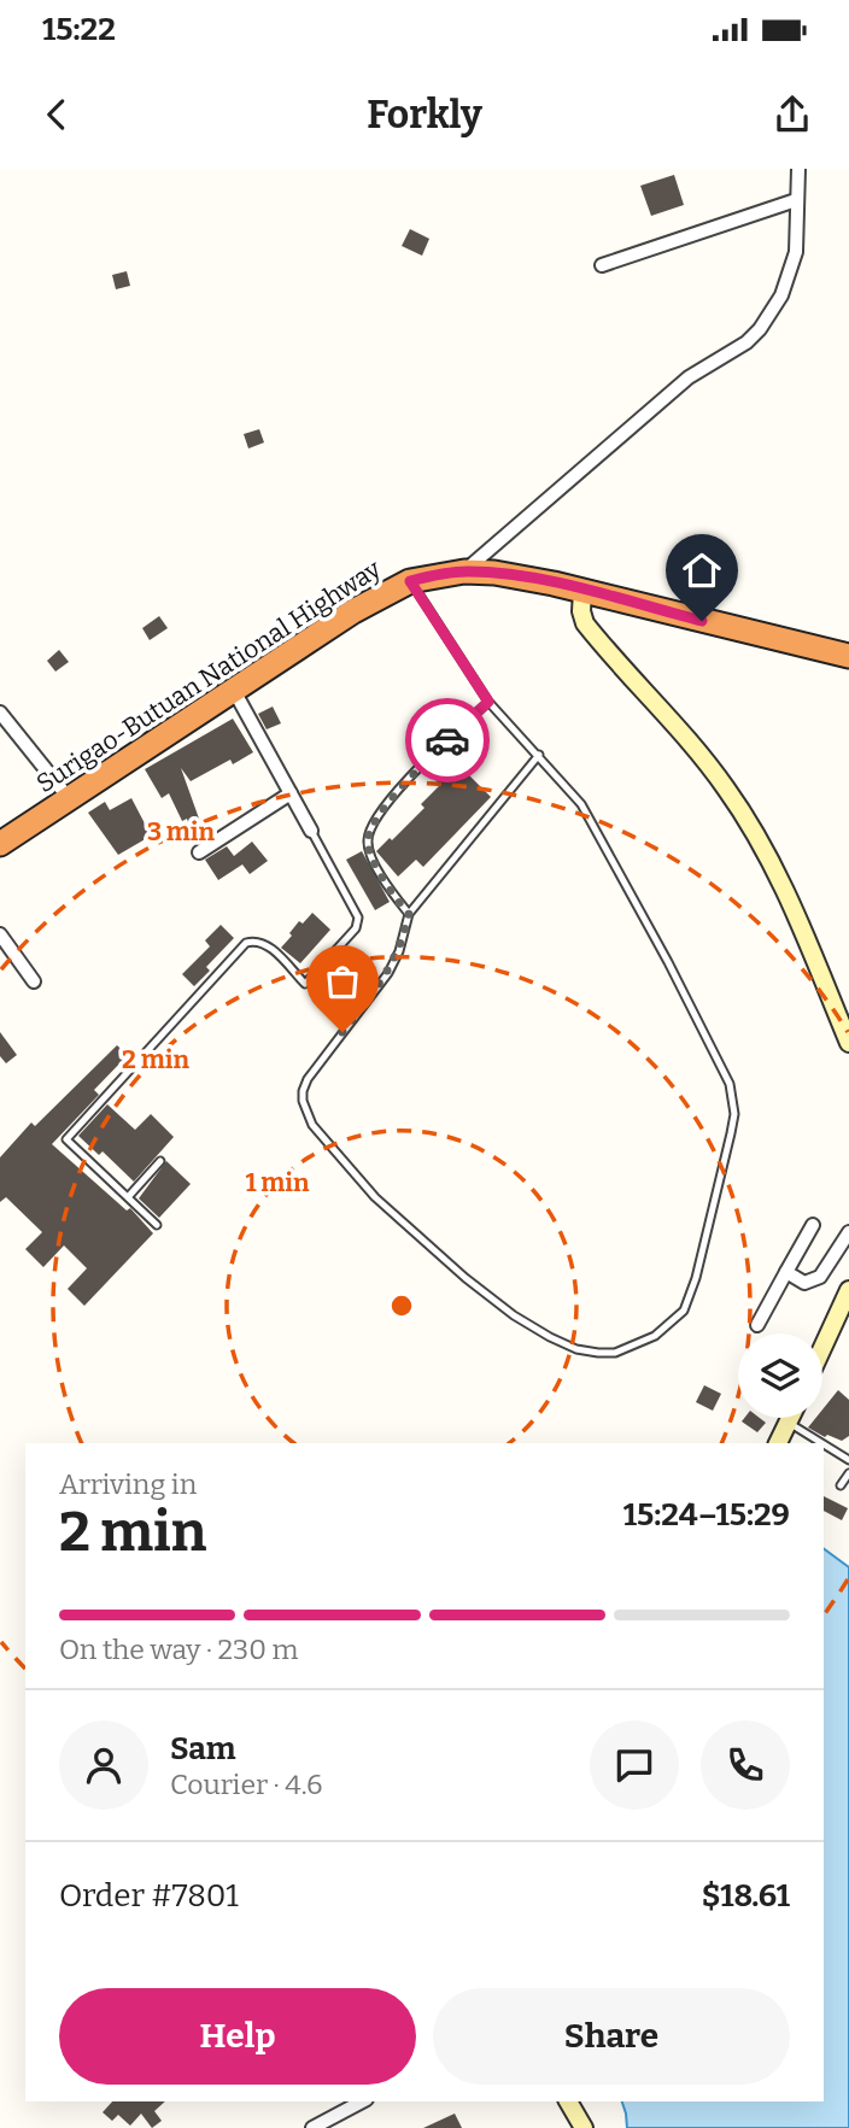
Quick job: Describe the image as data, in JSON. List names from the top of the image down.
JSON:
{
  "streets": {
    "highway": ["Surigao-Butuan National Highway"]
  },
  "page": {
    "status": "15:22",
    "header": "Forkly",
    "heading": ["2 min", "Arriving in", "15:24–15:29"],
    "panel": [
      "Sam",
      "Courier · 4.6",
      "Order #7801",
      "$18.61"
    ],
    "bar": "On the way · 230 m",
    "buttons": ["Help", "Share"]
  },
  "rings": ["3 min", "2 min", "1 min"]
}
